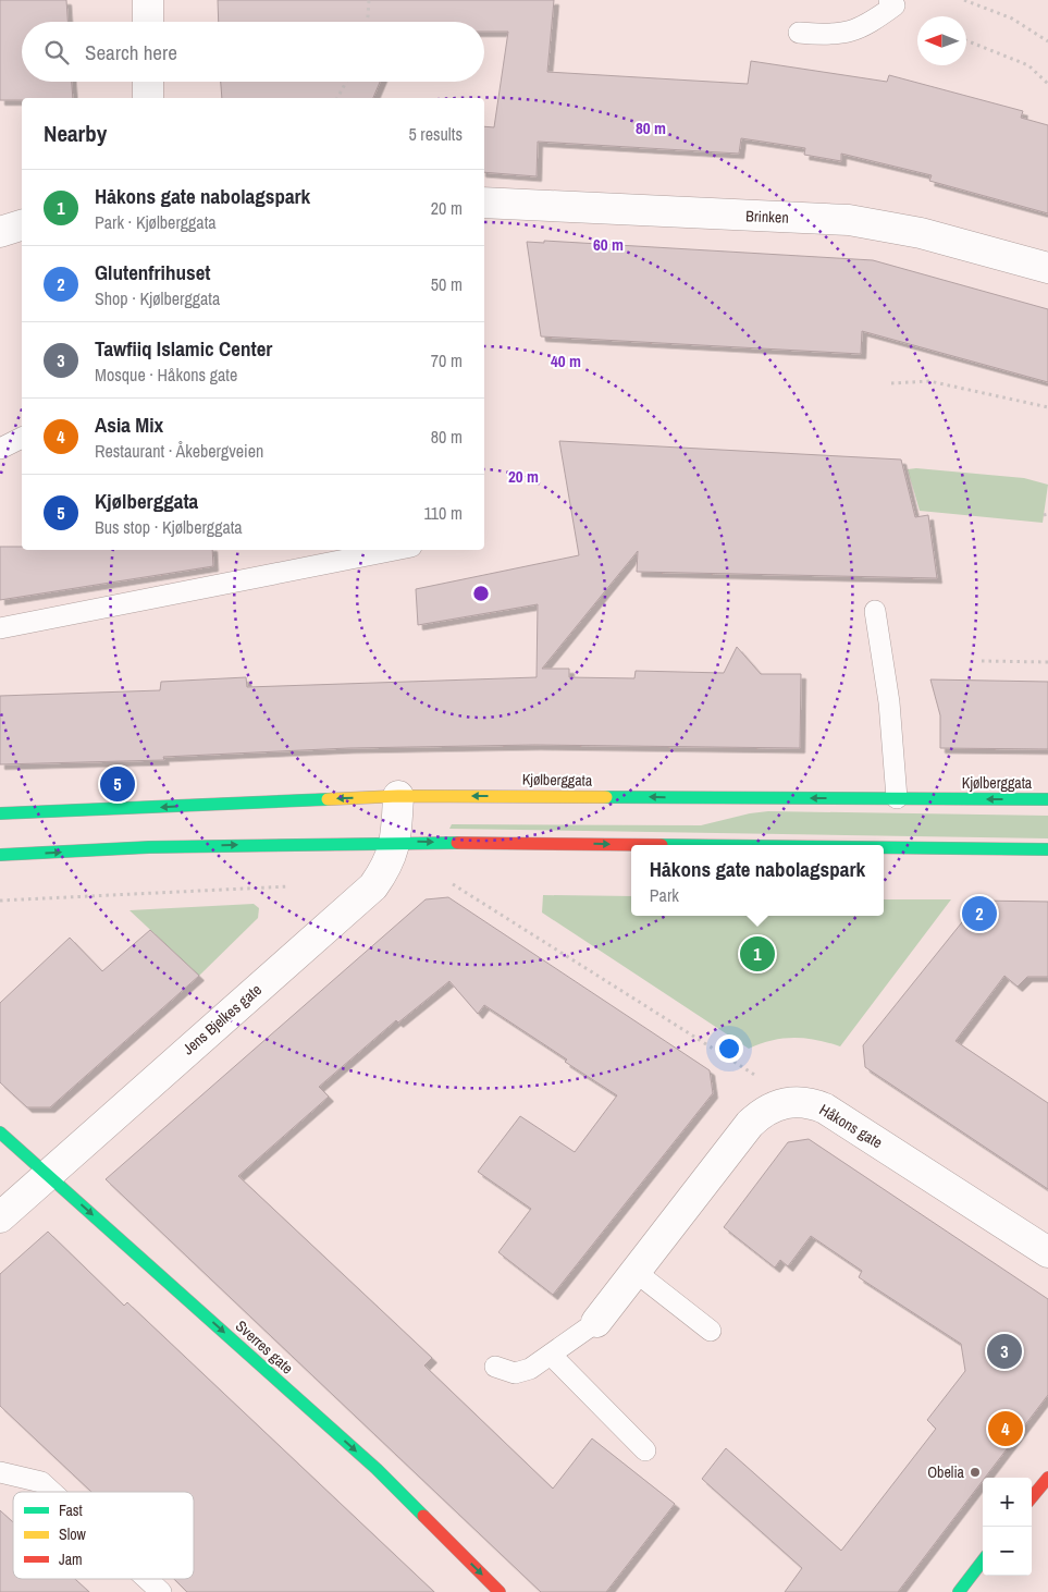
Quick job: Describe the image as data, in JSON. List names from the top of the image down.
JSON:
{
  "streets": {
    "main road": ["Kjølberggata", "Sverres gate"],
    "street": ["Brinken", "Jens Bjelkes gate", "Håkons gate"]
  },
  "crossings": [
    ["Kjølberggata", "Jens Bjelkes gate"],
    ["Jens Bjelkes gate", "Sverres gate"]
  ],
  "one_way": ["Sverres gate"],
  "places": ["Obelia"],
  "legend": ["Fast", "Slow", "Jam"],
  "north": "left",
  "page": {
    "search": "Search here",
    "heading": ["Nearby", "5 results"],
    "list": [
      {
        "mark": "1",
        "name": "Håkons gate nabolagspark",
        "note": "Park · Kjølberggata",
        "value": "20 m"
      },
      {
        "mark": "2",
        "name": "Glutenfrihuset",
        "note": "Shop · Kjølberggata",
        "value": "50 m"
      },
      {
        "mark": "3",
        "name": "Tawfiiq Islamic Center",
        "note": "Mosque · Håkons gate",
        "value": "70 m"
      },
      {
        "mark": "4",
        "name": "Asia Mix",
        "note": "Restaurant · Åkebergveien",
        "value": "80 m"
      },
      {
        "mark": "5",
        "name": "Kjølberggata",
        "note": "Bus stop · Kjølberggata",
        "value": "110 m"
      }
    ],
    "pins": [
      "5",
      "2",
      "1",
      "3",
      "4"
    ],
    "popup": ["Håkons gate nabolagspark", "Park"],
    "map_buttons": ["+", "−"]
  },
  "rings": [
    "80 m",
    "60 m",
    "40 m",
    "20 m"
  ]
}
